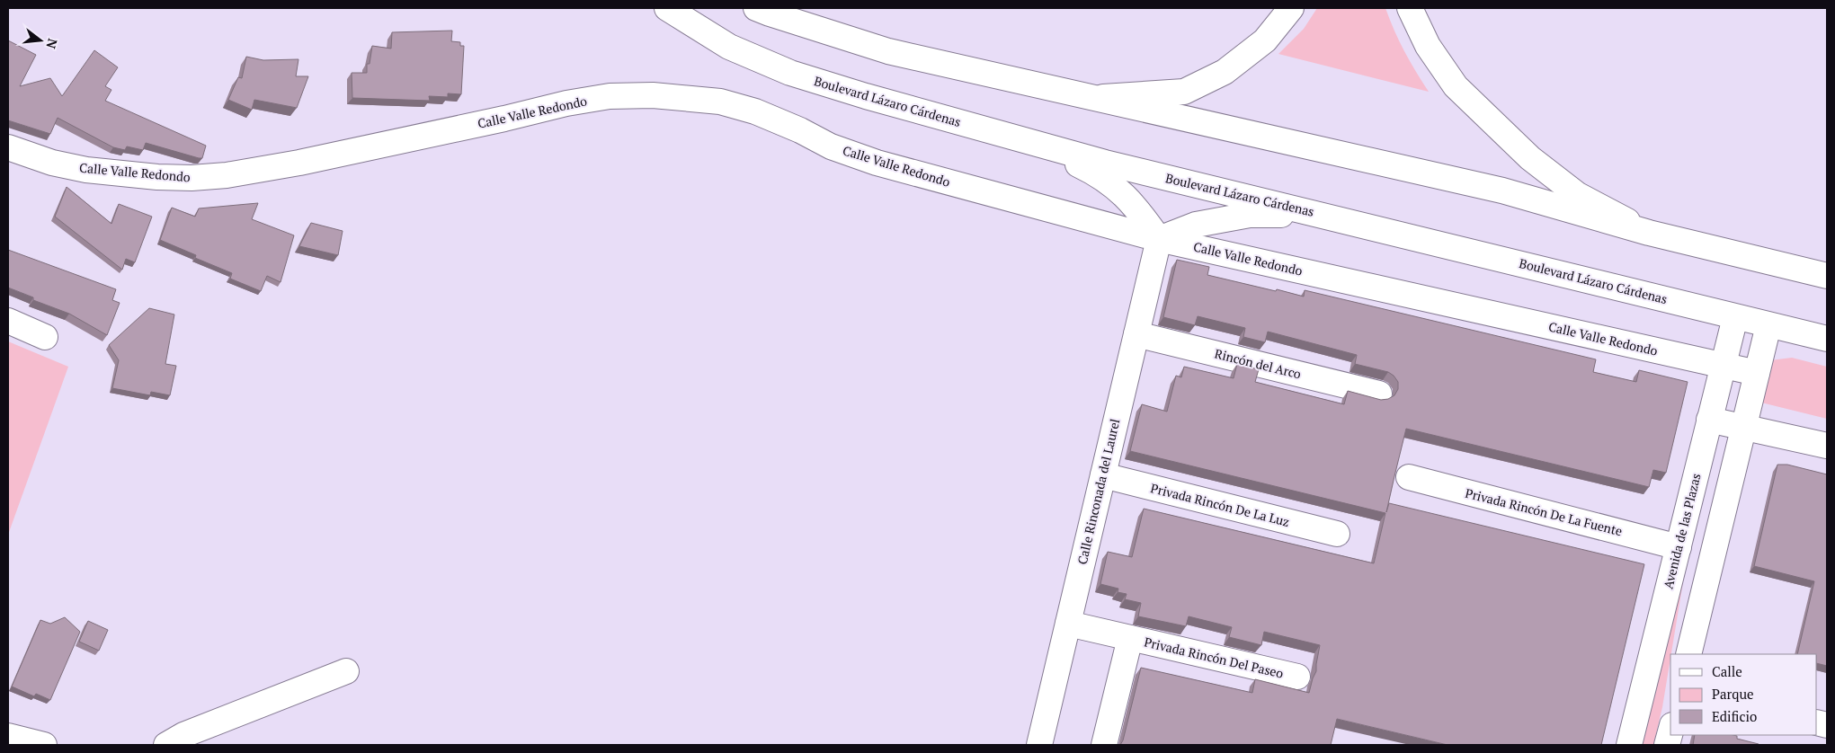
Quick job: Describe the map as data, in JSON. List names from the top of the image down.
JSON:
{
  "streets": {
    "main road": [
      "Boulevard Lázaro Cárdenas",
      "Calle Valle Redondo",
      "Rincón del Arco",
      "Calle Rinconada del Laurel",
      "Privada Rincón De La Luz",
      "Privada Rincón De La Fuente",
      "Avenida de las Plazas",
      "Privada Rincón Del Paseo"
    ]
  },
  "crossings": [
    ["Boulevard Lázaro Cárdenas", "Avenida de las Plazas"],
    ["Calle Valle Redondo", "Calle Rinconada del Laurel"],
    ["Calle Valle Redondo", "Avenida de las Plazas"],
    ["Rincón del Arco", "Calle Rinconada del Laurel"],
    ["Calle Rinconada del Laurel", "Privada Rincón De La Luz"],
    ["Calle Rinconada del Laurel", "Privada Rincón Del Paseo"],
    ["Privada Rincón De La Fuente", "Avenida de las Plazas"]
  ],
  "legend": ["Calle", "Parque", "Edificio"],
  "north": "right"
}
